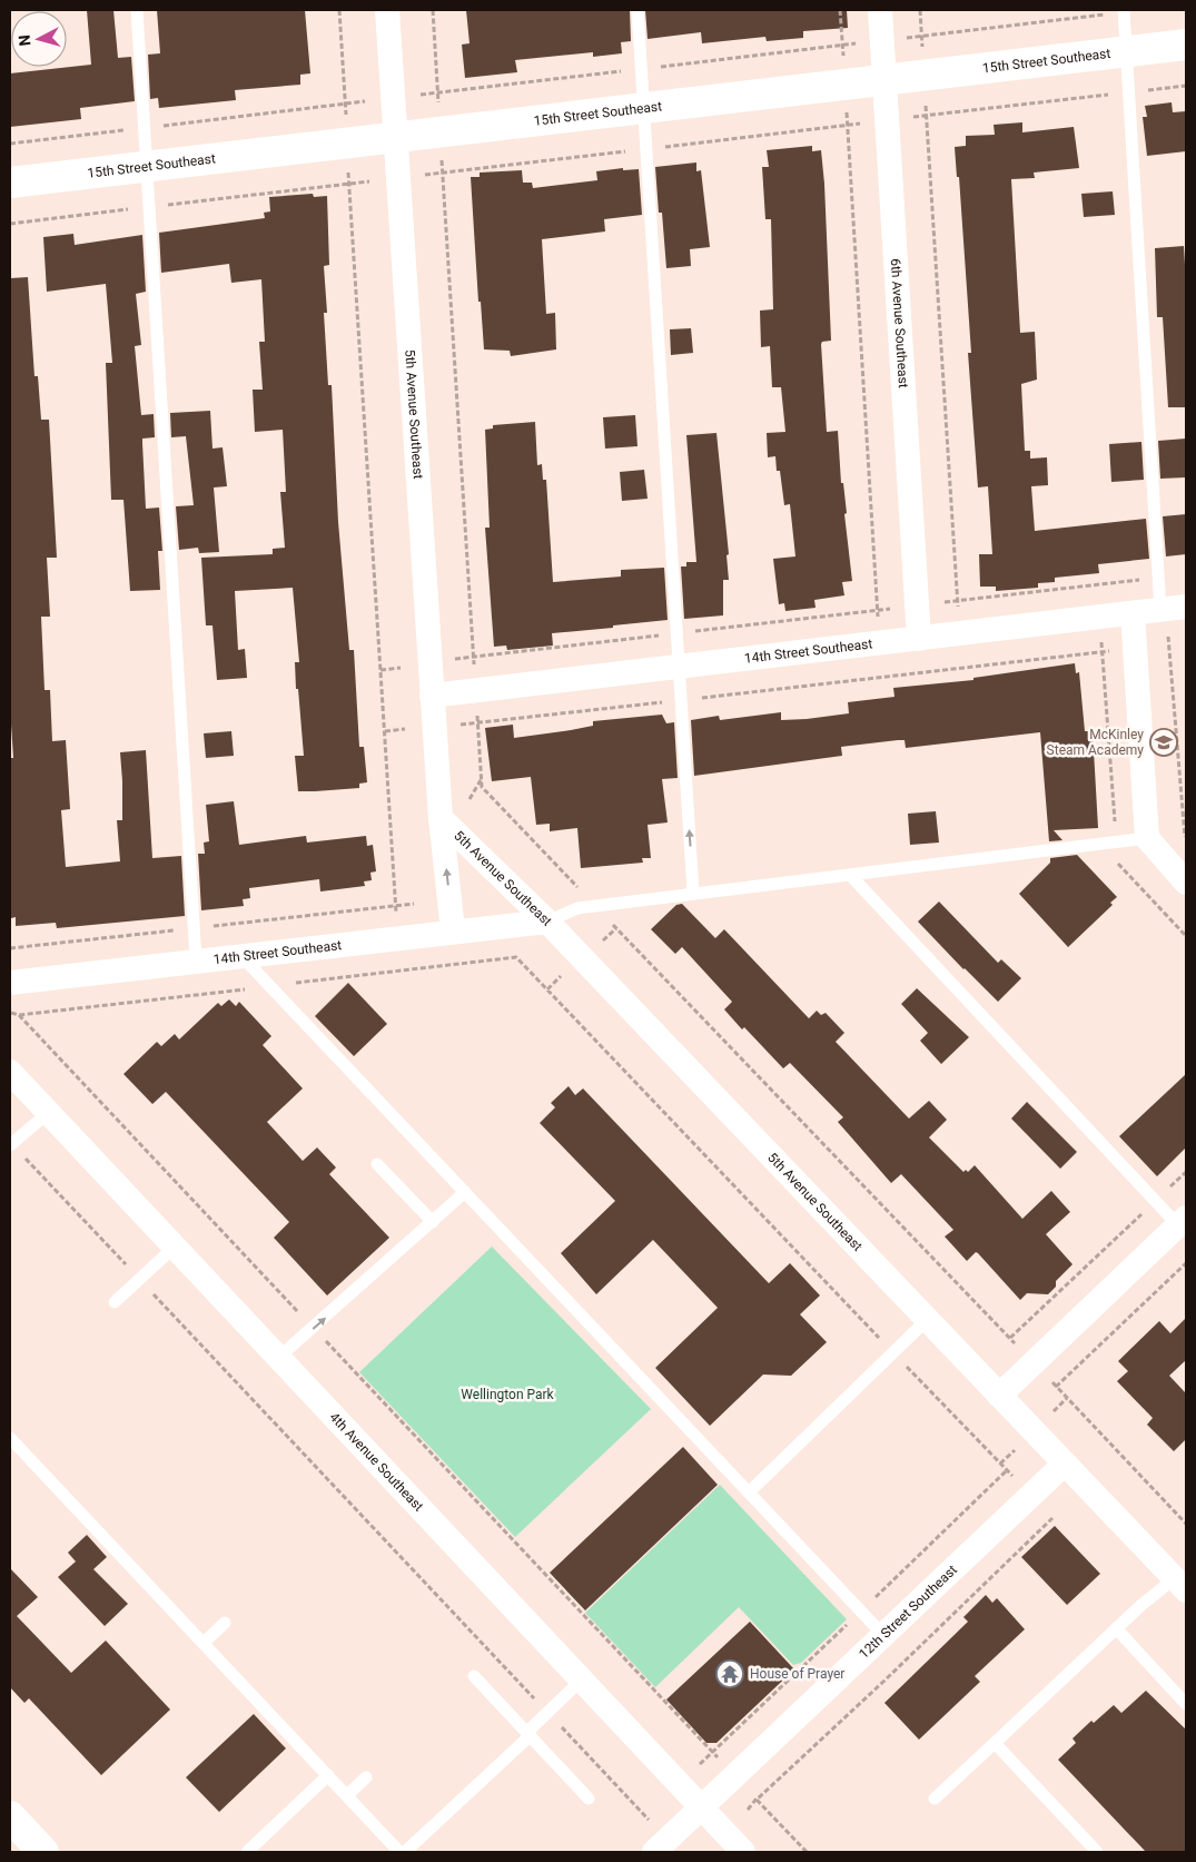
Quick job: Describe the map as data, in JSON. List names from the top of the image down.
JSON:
{
  "streets": {
    "street": [
      "15th Street Southeast",
      "6th Avenue Southeast",
      "5th Avenue Southeast",
      "14th Street Southeast",
      "4th Avenue Southeast",
      "12th Street Southeast"
    ]
  },
  "crossings": [
    ["15th Street Southeast", "6th Avenue Southeast"],
    ["15th Street Southeast", "5th Avenue Southeast"],
    ["6th Avenue Southeast", "14th Street Southeast"],
    ["5th Avenue Southeast", "14th Street Southeast"],
    ["5th Avenue Southeast", "12th Street Southeast"],
    ["4th Avenue Southeast", "12th Street Southeast"]
  ],
  "parks": ["Wellington Park"],
  "places": {
    "school or university": ["McKinley Steam Academy"],
    "temple": ["House of Prayer"]
  },
  "north": "left"
}
